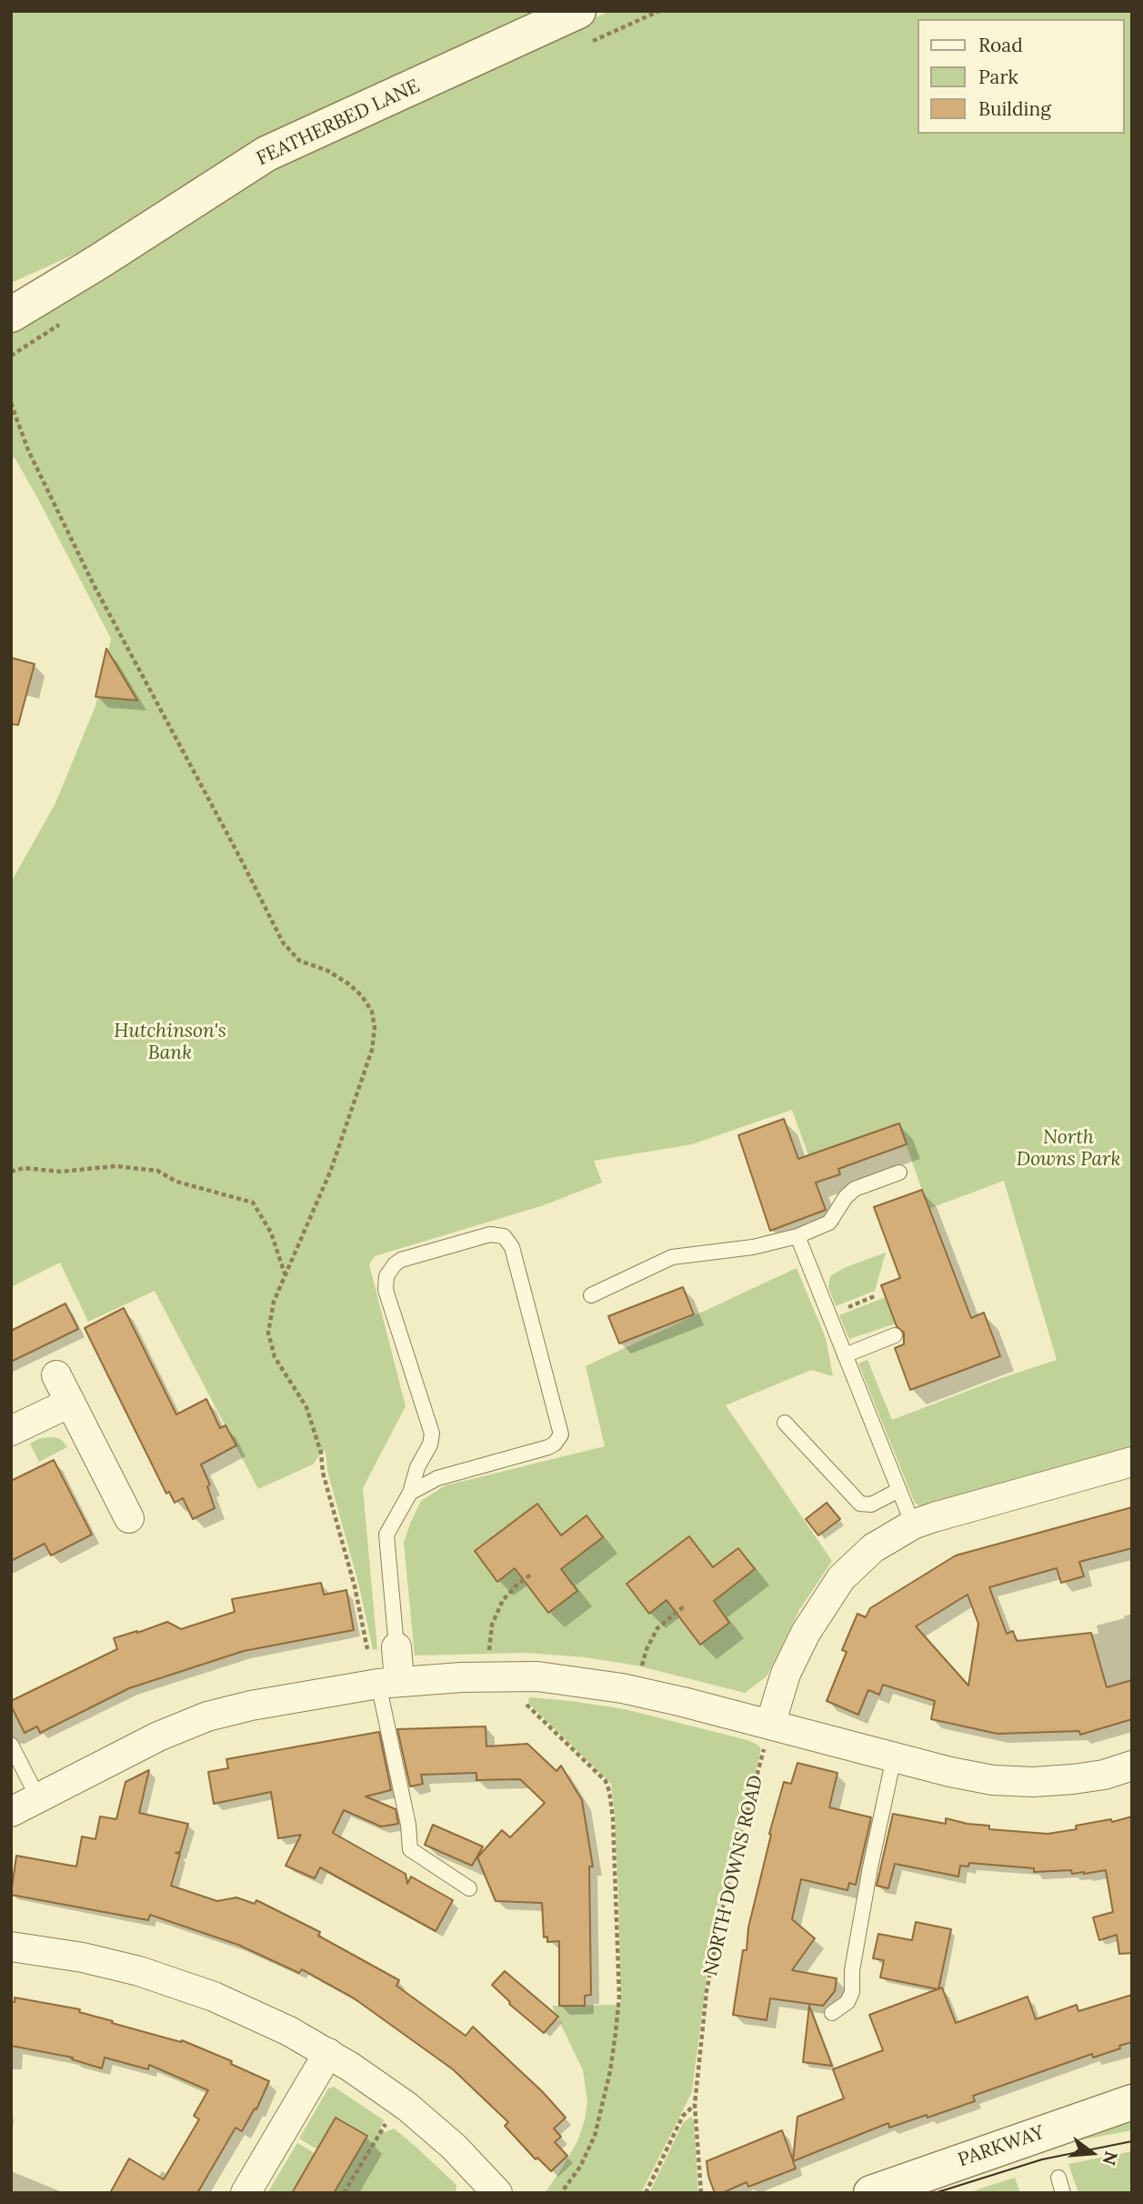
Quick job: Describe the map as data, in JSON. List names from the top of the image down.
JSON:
{
  "streets": {
    "street": ["FEATHERBED LANE", "PARKWAY"],
    "path": ["NORTH DOWNS ROAD"]
  },
  "parks": ["Hutchinson's Bank", "North Downs Park"],
  "legend": ["Road", "Park", "Building"],
  "north": "right"
}
